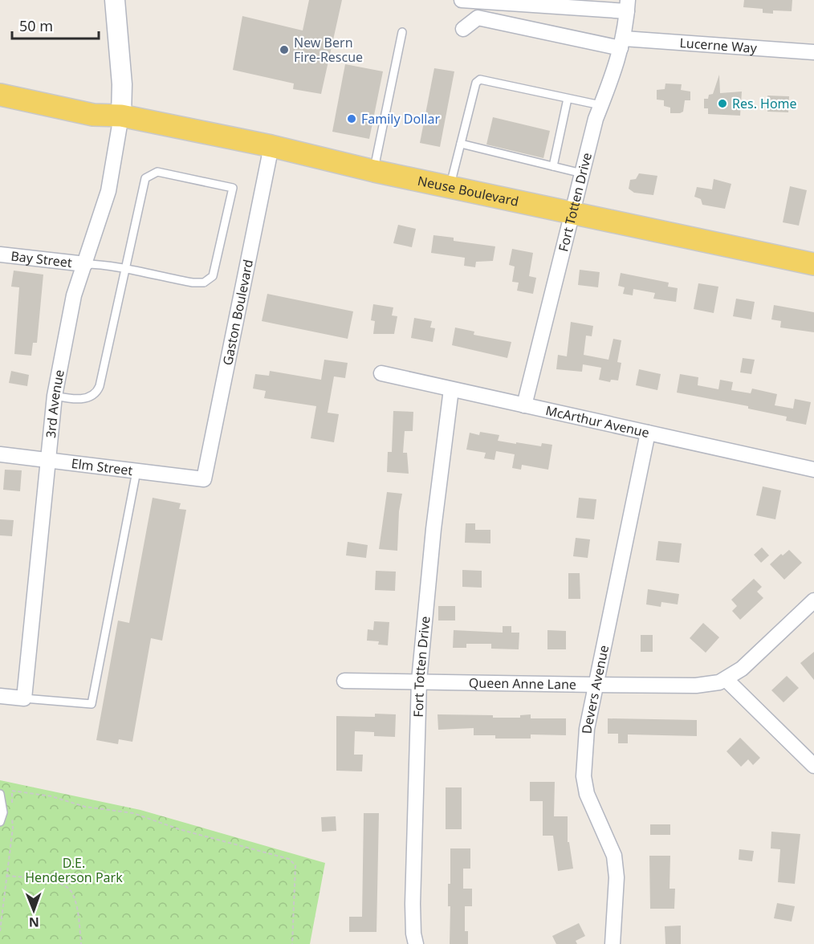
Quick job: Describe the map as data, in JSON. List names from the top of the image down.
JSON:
{
  "streets": {
    "main road": ["Neuse Boulevard"],
    "street": [
      "Lucerne Way",
      "Fort Totten Drive",
      "Bay Street",
      "Gaston Boulevard",
      "3rd Avenue",
      "McArthur Avenue",
      "Elm Street",
      "Queen Anne Lane",
      "Devers Avenue"
    ]
  },
  "crossings": [
    ["Lucerne Way", "Fort Totten Drive"],
    ["Neuse Boulevard", "Fort Totten Drive"],
    ["Neuse Boulevard", "Gaston Boulevard"],
    ["Neuse Boulevard", "3rd Avenue"],
    ["Fort Totten Drive", "McArthur Avenue"],
    ["Fort Totten Drive", "Queen Anne Lane"],
    ["Bay Street", "3rd Avenue"],
    ["Gaston Boulevard", "Elm Street"],
    ["3rd Avenue", "Elm Street"],
    ["McArthur Avenue", "Devers Avenue"],
    ["Queen Anne Lane", "Devers Avenue"]
  ],
  "parks": ["D.E. Henderson Park"],
  "places": ["New Bern Fire-Rescue", "Res. Home", "Family Dollar"],
  "scale_bar": "50 m",
  "north": "bottom"
}
